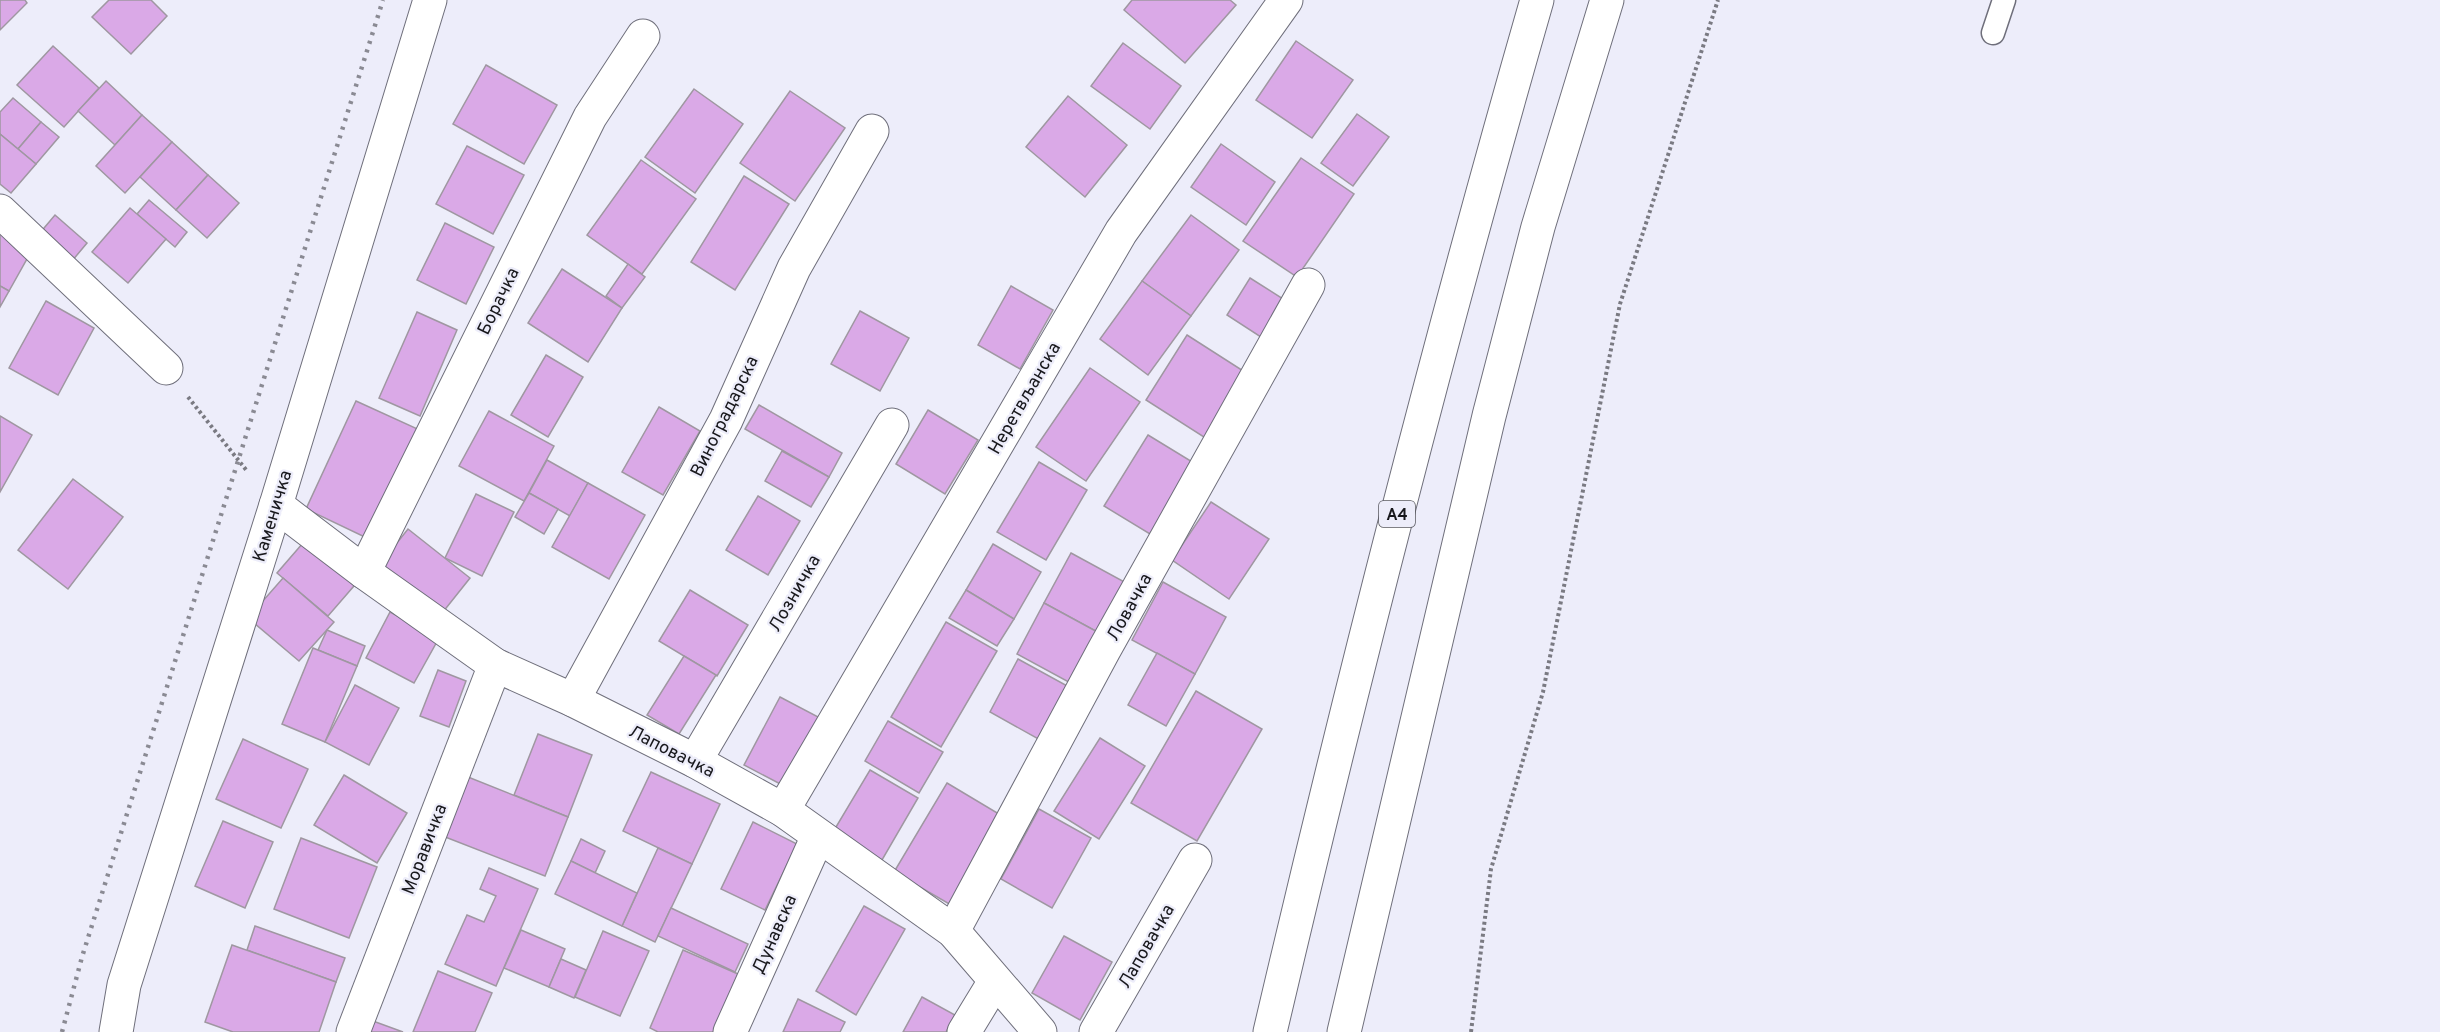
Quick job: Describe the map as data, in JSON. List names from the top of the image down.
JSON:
{
  "streets": {
    "main road": [
      "Борачка",
      "Неретвљанска",
      "Виноградарска",
      "A4",
      "Каменичка",
      "Лозничка",
      "Ловачка",
      "Лаповачка",
      "Моравичка",
      "Дунавска"
    ]
  },
  "crossings": [
    ["Борачка", "Лаповачка"],
    ["Неретвљанска", "Лаповачка"],
    ["Виноградарска", "Лаповачка"],
    ["Каменичка", "Лаповачка"],
    ["Лозничка", "Лаповачка"],
    ["Ловачка", "Лаповачка"],
    ["Лаповачка", "Моравичка"],
    ["Лаповачка", "Дунавска"]
  ]
}
